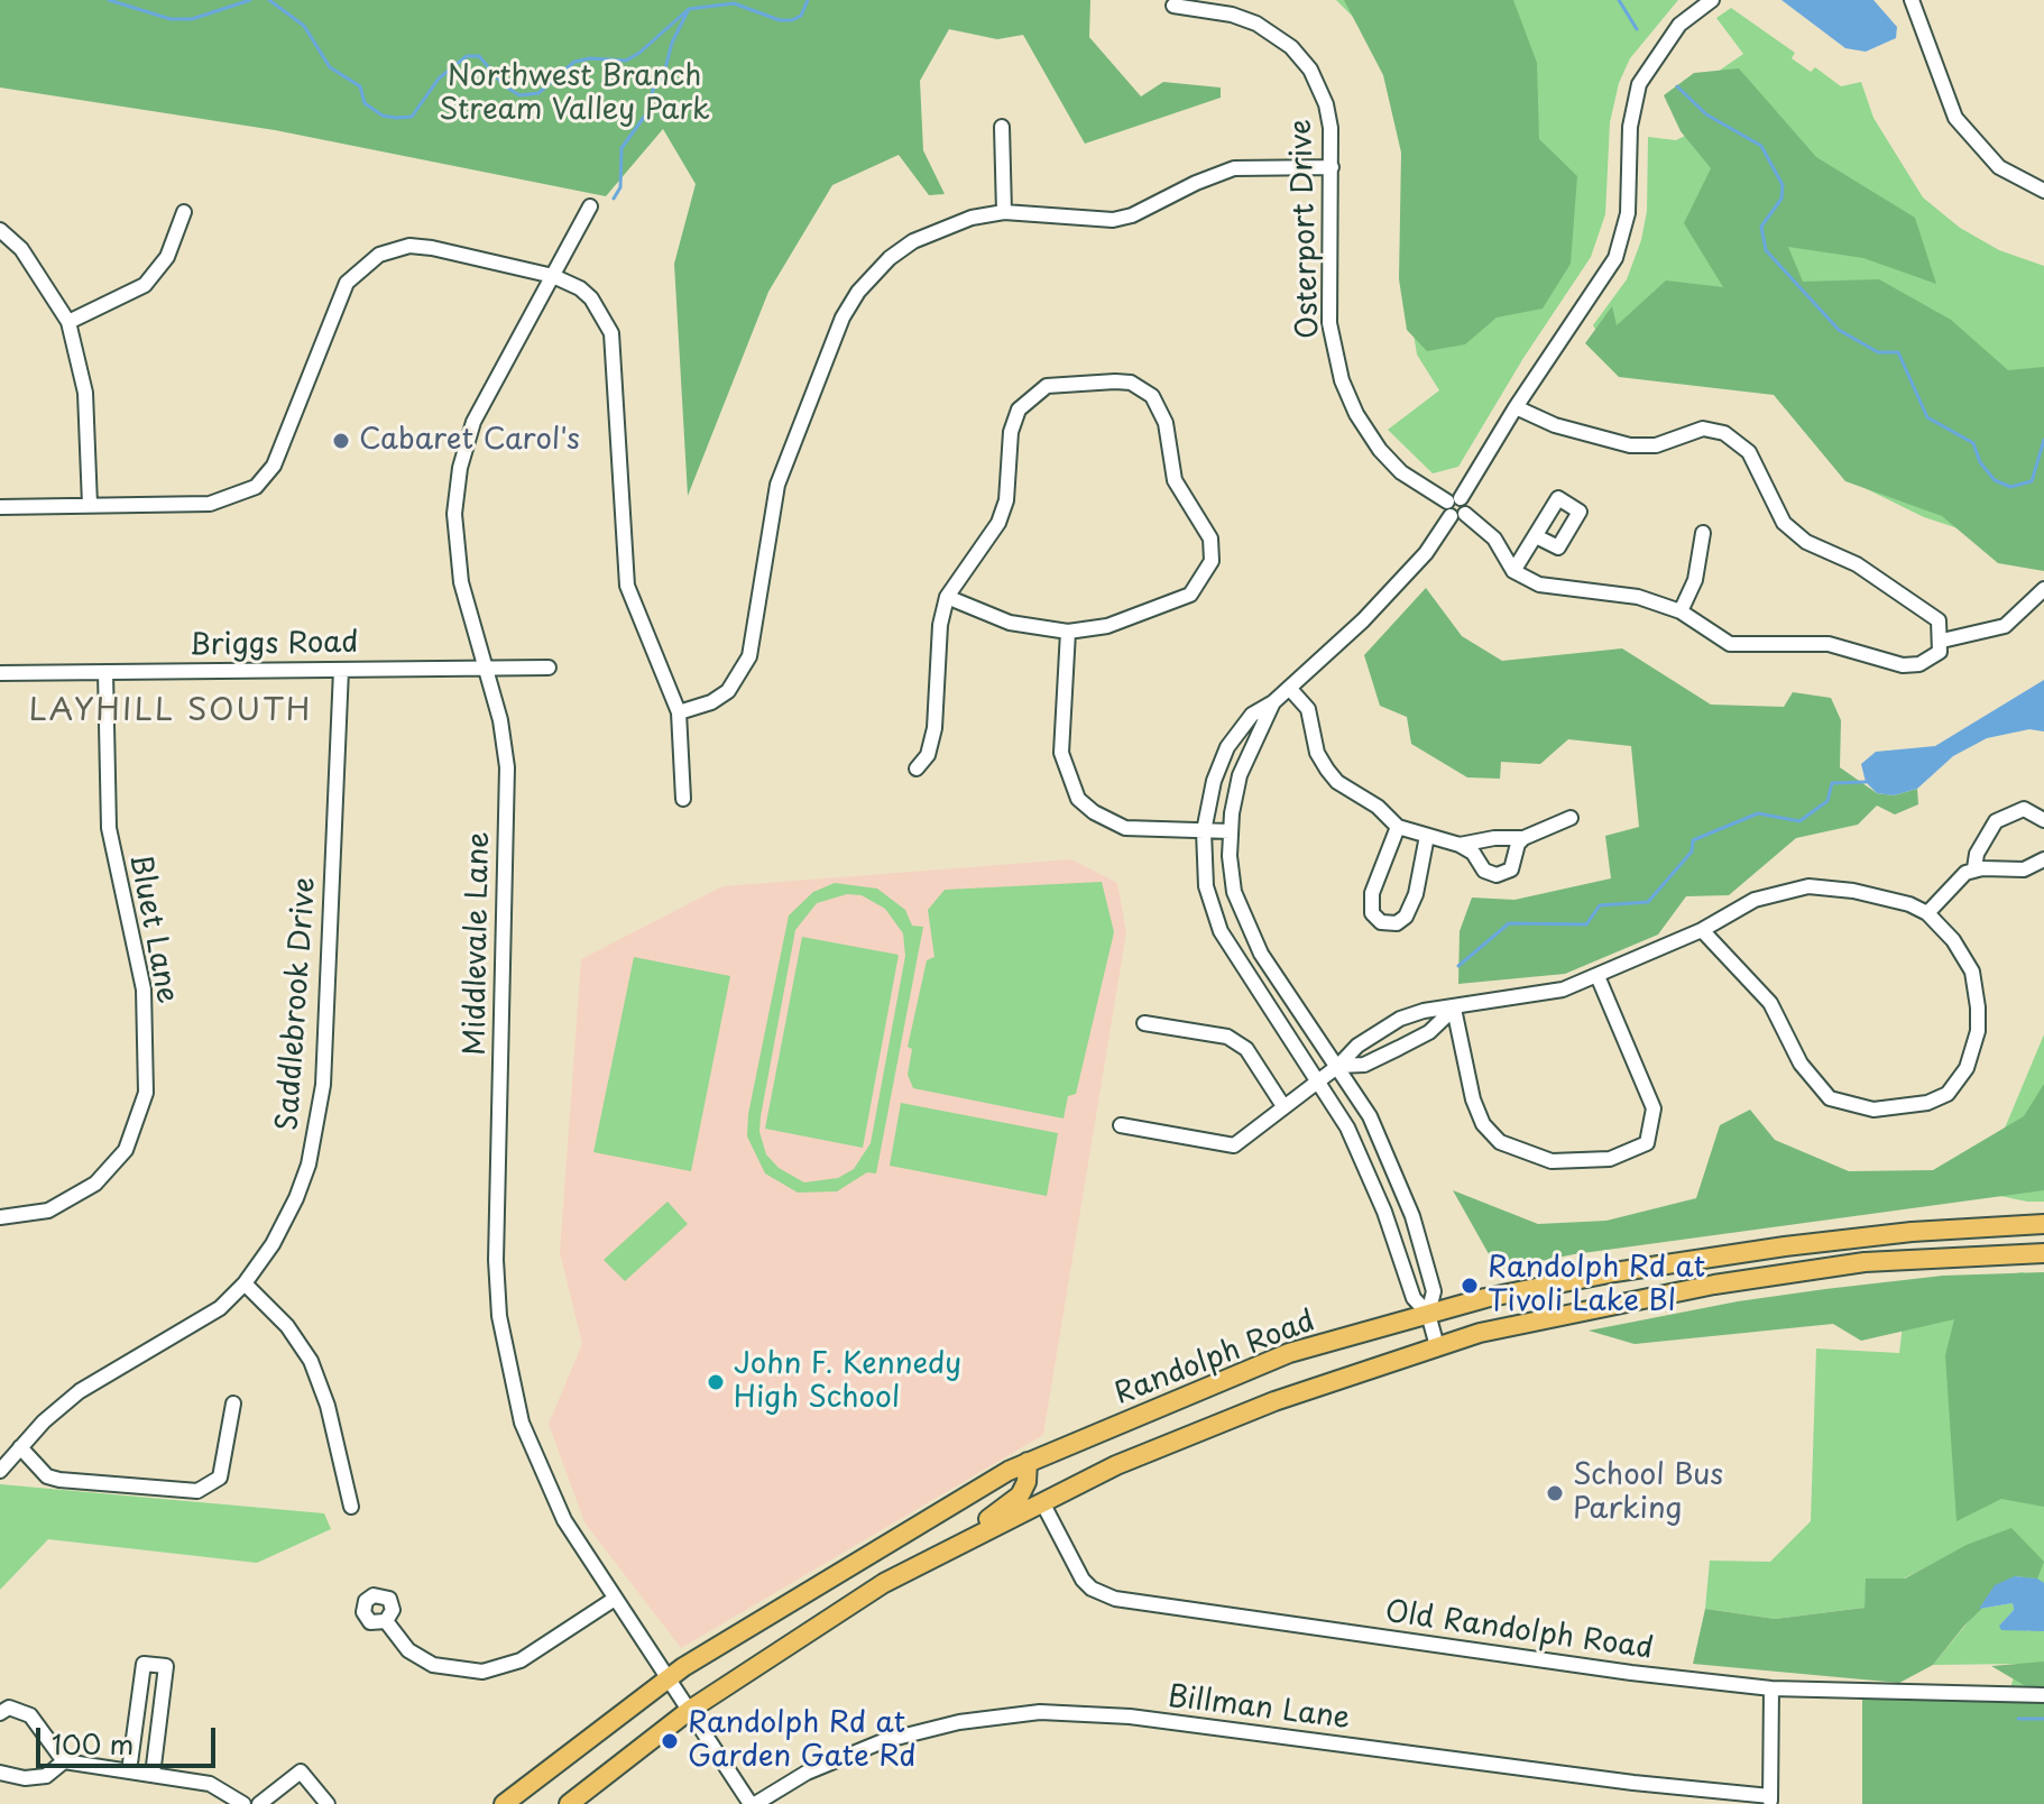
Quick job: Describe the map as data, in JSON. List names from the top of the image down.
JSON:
{
  "streets": {
    "main road": ["Randolph Road"],
    "street": [
      "Osterport Drive",
      "Briggs Road",
      "Bluet Lane",
      "Middlevale Lane",
      "Saddlebrook Drive",
      "Old Randolph Road",
      "Billman Lane"
    ]
  },
  "crossings": [
    ["Briggs Road", "Bluet Lane"],
    ["Briggs Road", "Middlevale Lane"],
    ["Briggs Road", "Saddlebrook Drive"],
    ["Middlevale Lane", "Randolph Road"],
    ["Middlevale Lane", "Billman Lane"],
    ["Randolph Road", "Old Randolph Road"]
  ],
  "districts": ["LAYHILL SOUTH"],
  "parks": ["Northwest Branch Stream Valley Park"],
  "places": [
    "Cabaret Carol's",
    "Randolph Rd at Tivoli Lake Bl",
    "John F. Kennedy High School",
    "School Bus Parking",
    "Randolph Rd at Garden Gate Rd"
  ],
  "scale_bar": "100 m"
}
